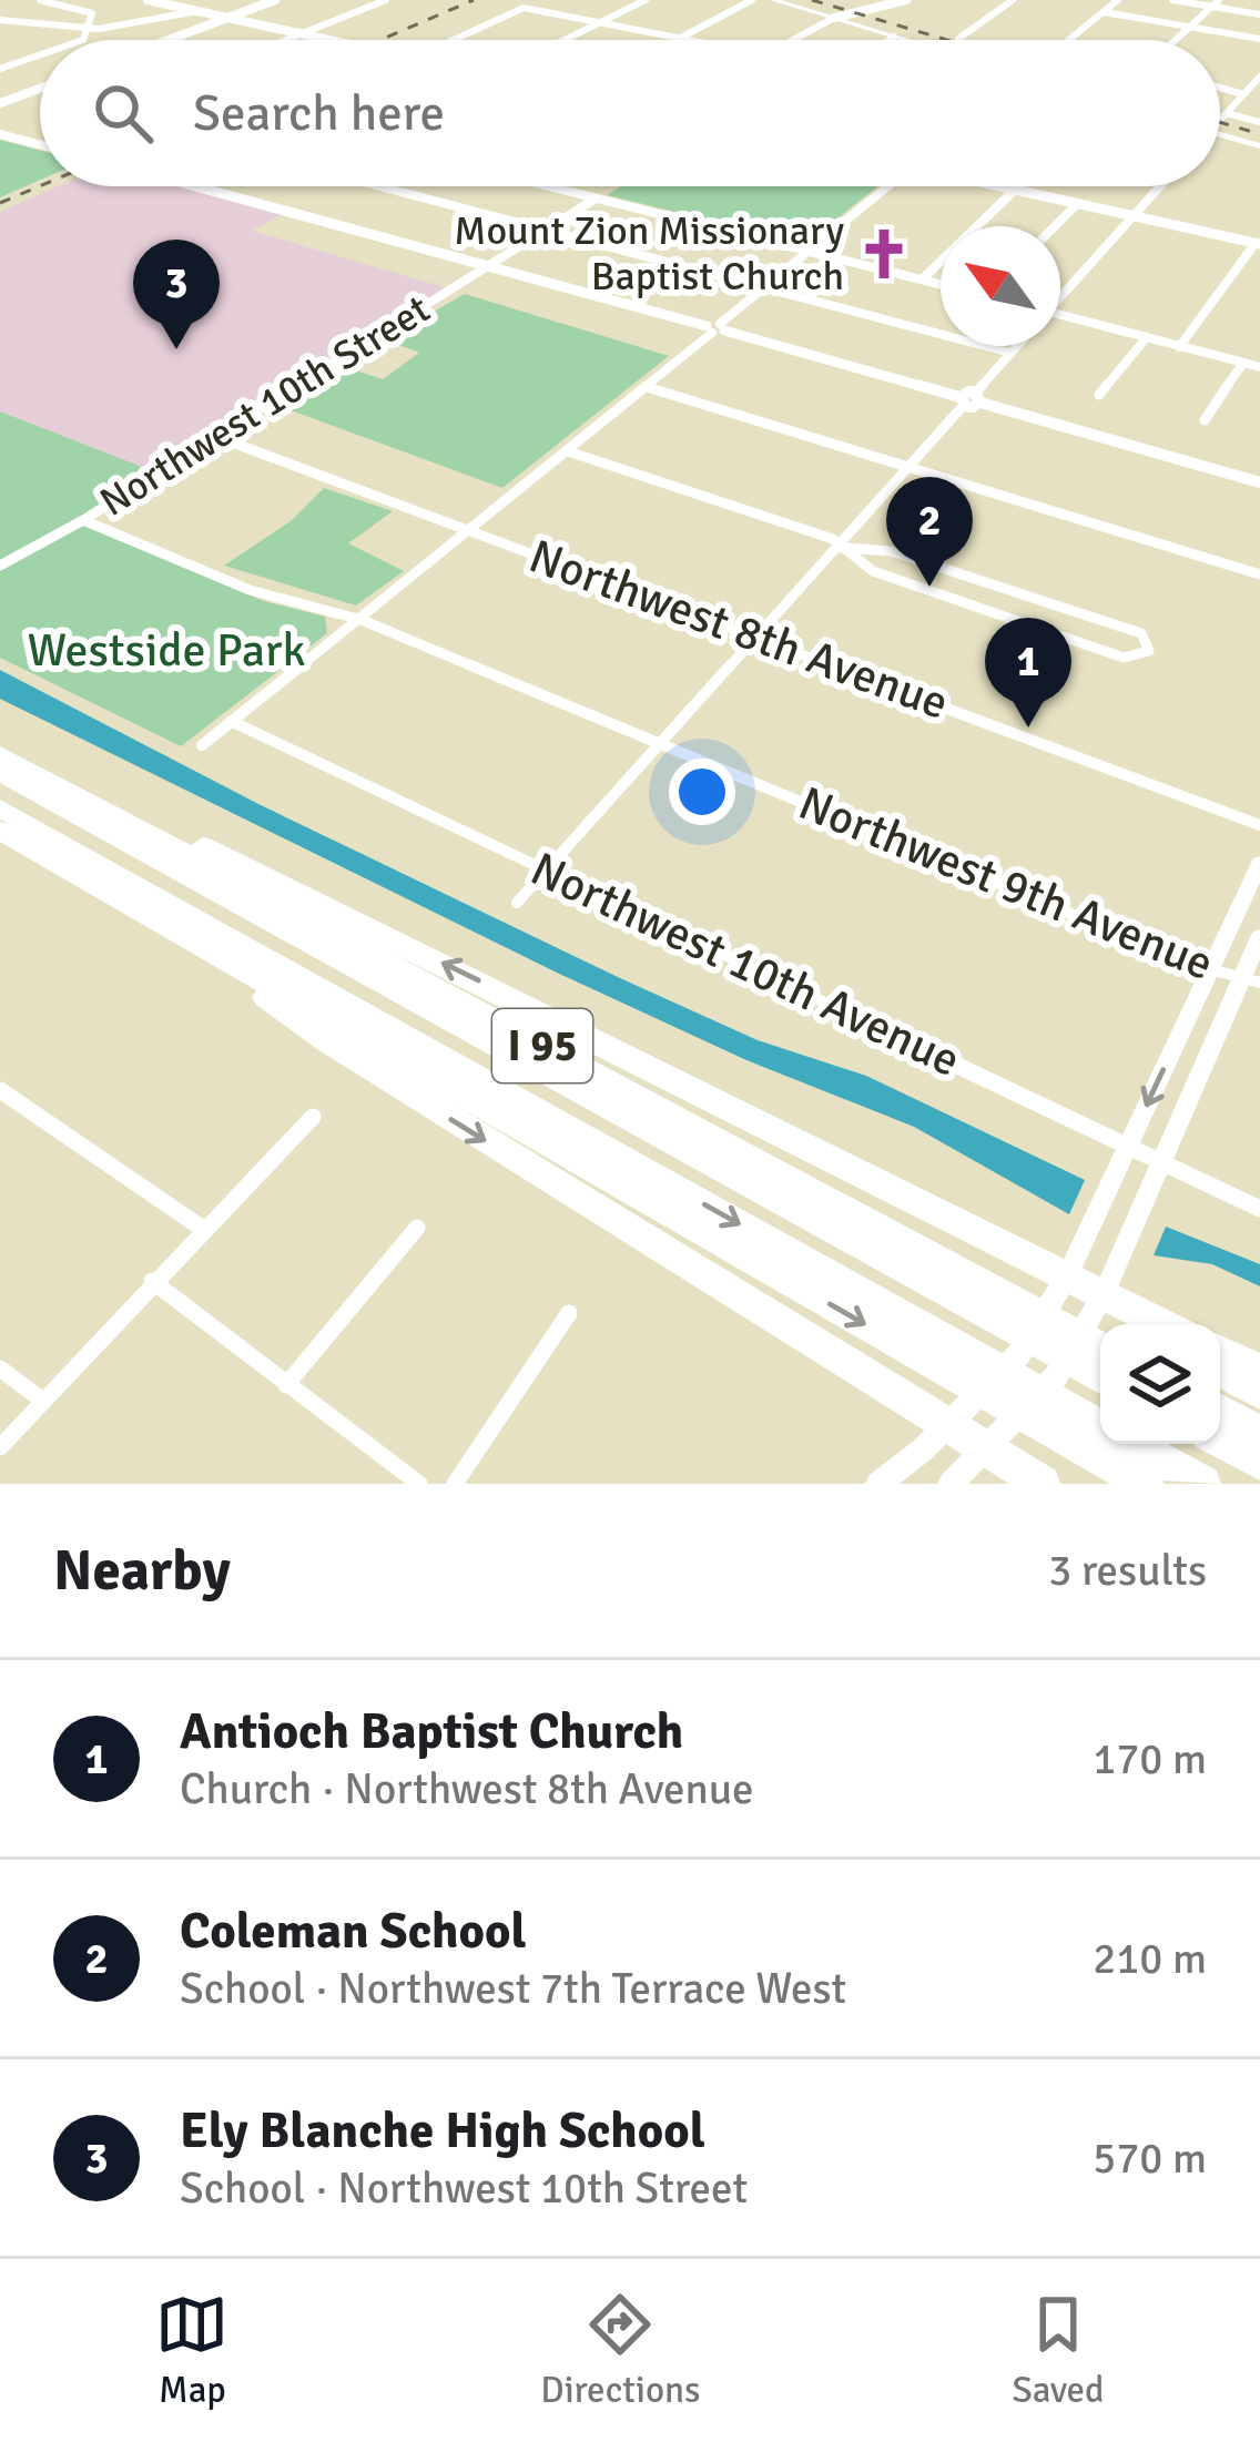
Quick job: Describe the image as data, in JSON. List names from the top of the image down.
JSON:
{
  "streets": {
    "highway": ["I 95"],
    "street": [
      "Northwest 10th Street",
      "Northwest 8th Avenue",
      "Northwest 9th Avenue",
      "Northwest 10th Avenue"
    ]
  },
  "crossings": [
    ["Northwest 10th Street", "Northwest 8th Avenue"],
    ["Northwest 10th Street", "Northwest 9th Avenue"]
  ],
  "parks": ["Westside Park"],
  "places": {
    "church": ["Mount Zion Missionary Baptist Church"]
  },
  "north": "top left",
  "page": {
    "search": "Search here",
    "pins": ["3", "2", "1"],
    "heading": ["Nearby", "3 results"],
    "list": [
      {
        "mark": "1",
        "name": "Antioch Baptist Church",
        "note": "Church · Northwest 8th Avenue",
        "value": "170 m"
      },
      {
        "mark": "2",
        "name": "Coleman School",
        "note": "School · Northwest 7th Terrace West",
        "value": "210 m"
      },
      {
        "mark": "3",
        "name": "Ely Blanche High School",
        "note": "School · Northwest 10th Street",
        "value": "570 m"
      }
    ],
    "nav": ["Map", "Directions", "Saved"]
  }
}
